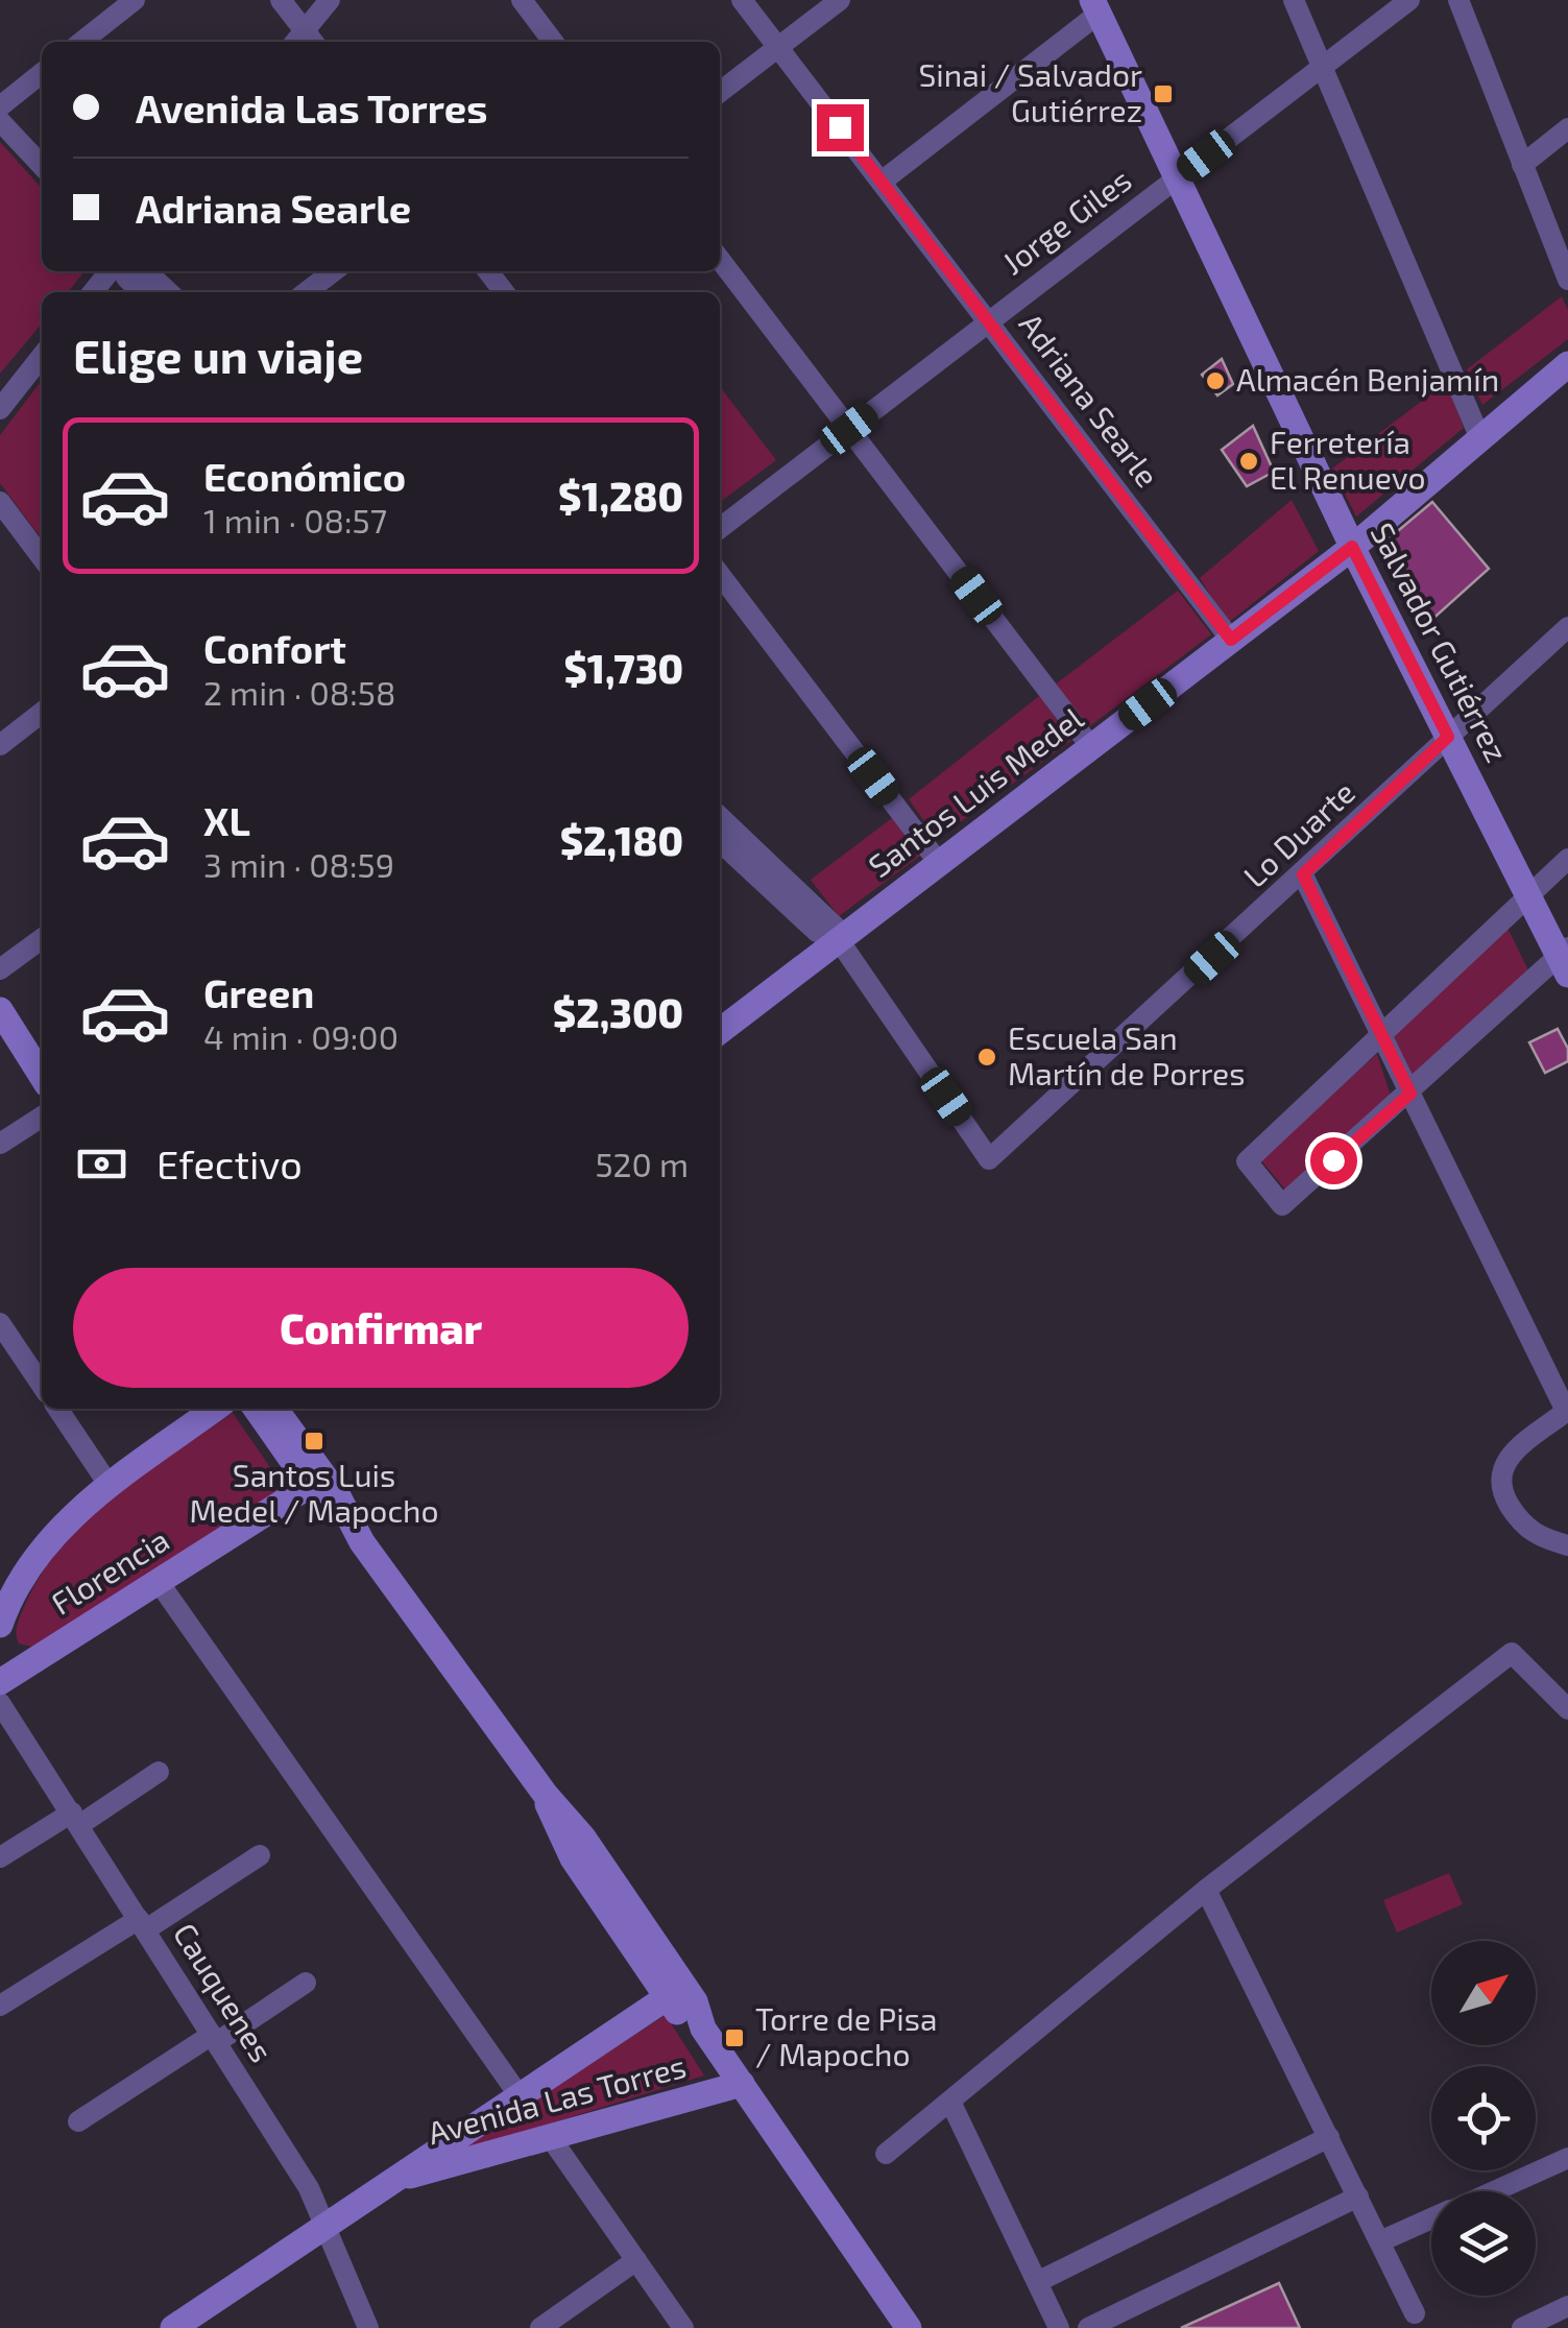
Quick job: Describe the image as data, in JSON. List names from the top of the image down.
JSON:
{
  "streets": {
    "main road": [
      "Salvador Gutiérrez",
      "Santos Luis Medel",
      "Florencia",
      "Avenida Las Torres"
    ],
    "street": [
      "Jorge Giles",
      "Adriana Searle",
      "Lo Duarte",
      "Cauquenes"
    ]
  },
  "crossings": [
    ["Jorge Giles", "Adriana Searle"],
    ["Jorge Giles", "Salvador Gutiérrez"],
    ["Adriana Searle", "Santos Luis Medel"],
    ["Salvador Gutiérrez", "Santos Luis Medel"],
    ["Salvador Gutiérrez", "Lo Duarte"],
    ["Santos Luis Medel", "Lo Duarte"],
    ["Cauquenes", "Avenida Las Torres"]
  ],
  "places": {
    "transit": ["Sinai / Salvador Gutiérrez", "Santos Luis Medel / Mapocho", "Torre de Pisa / Mapocho"],
    "other": ["Almacén Benjamín", "Ferretería El Renuevo", "Escuela San Martín de Porres"]
  },
  "north": "top right",
  "page": {
    "banner": ["Avenida Las Torres", "Adriana Searle"],
    "heading": "Elige un viaje",
    "list": [
      {
        "name": "Económico",
        "note": "1 min · 08:57",
        "value": "$1,280"
      },
      {
        "name": "Confort",
        "note": "2 min · 08:58",
        "value": "$1,730"
      },
      {
        "name": "XL",
        "note": "3 min · 08:59",
        "value": "$2,180"
      },
      {
        "name": "Green",
        "note": "4 min · 09:00",
        "value": "$2,300"
      }
    ],
    "pay": ["Efectivo", "520 m"],
    "buttons": "Confirmar"
  }
}
